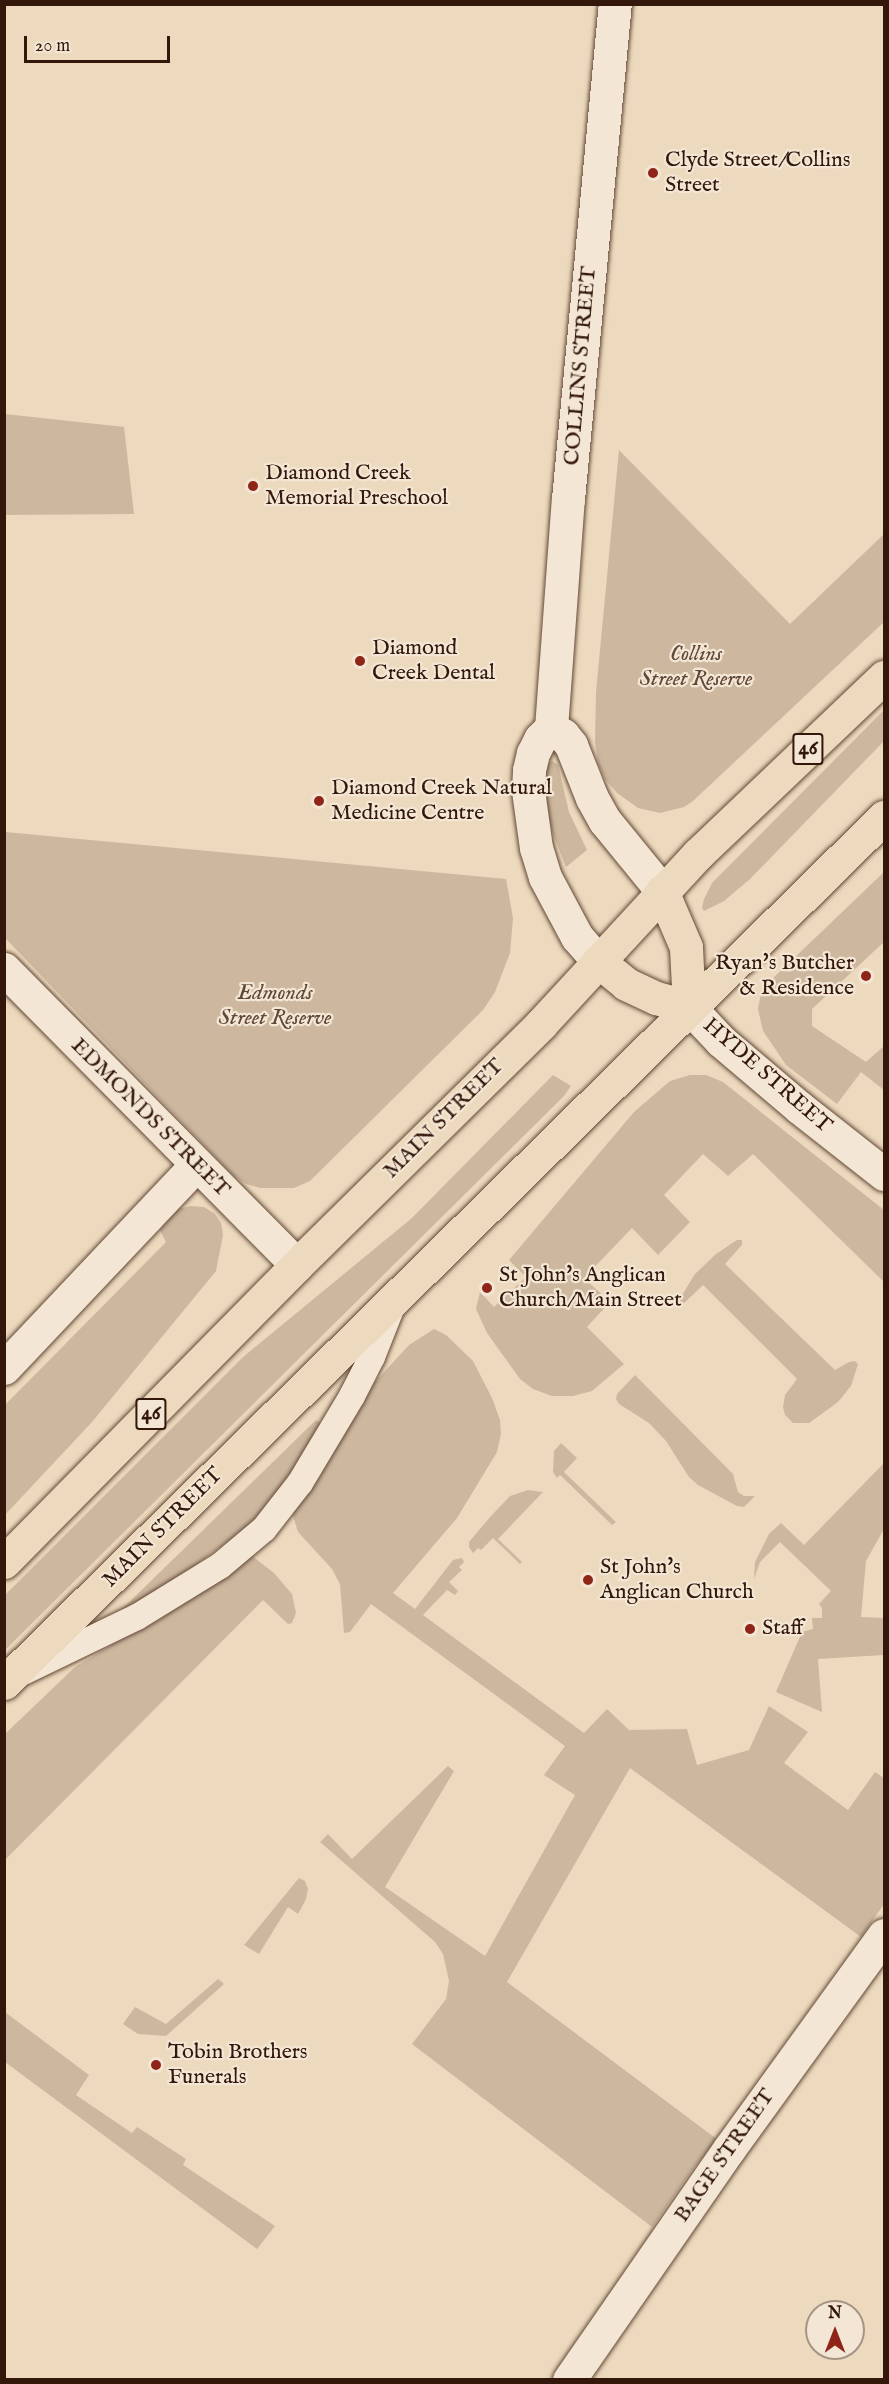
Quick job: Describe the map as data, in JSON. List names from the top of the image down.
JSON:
{
  "streets": {
    "main road": [
      "COLLINS STREET",
      "46",
      "HYDE STREET",
      "MAIN STREET"
    ],
    "street": ["EDMONDS STREET", "BAGE STREET"]
  },
  "crossings": [
    ["COLLINS STREET", "HYDE STREET"],
    ["COLLINS STREET", "MAIN STREET"],
    ["HYDE STREET", "MAIN STREET"],
    ["EDMONDS STREET", "MAIN STREET"]
  ],
  "parks": ["Collins Street Reserve", "Edmonds Street Reserve"],
  "places": [
    "Clyde Street/Collins Street",
    "Diamond Creek Memorial Preschool",
    "Diamond Creek Dental",
    "Diamond Creek Natural Medicine Centre",
    "Ryan's Butcher & Residence",
    "St John's Anglican Church/Main Street",
    "St John's Anglican Church",
    "Staff",
    "Tobin Brothers Funerals"
  ],
  "scale_bar": "20 m",
  "north": "top"
}
